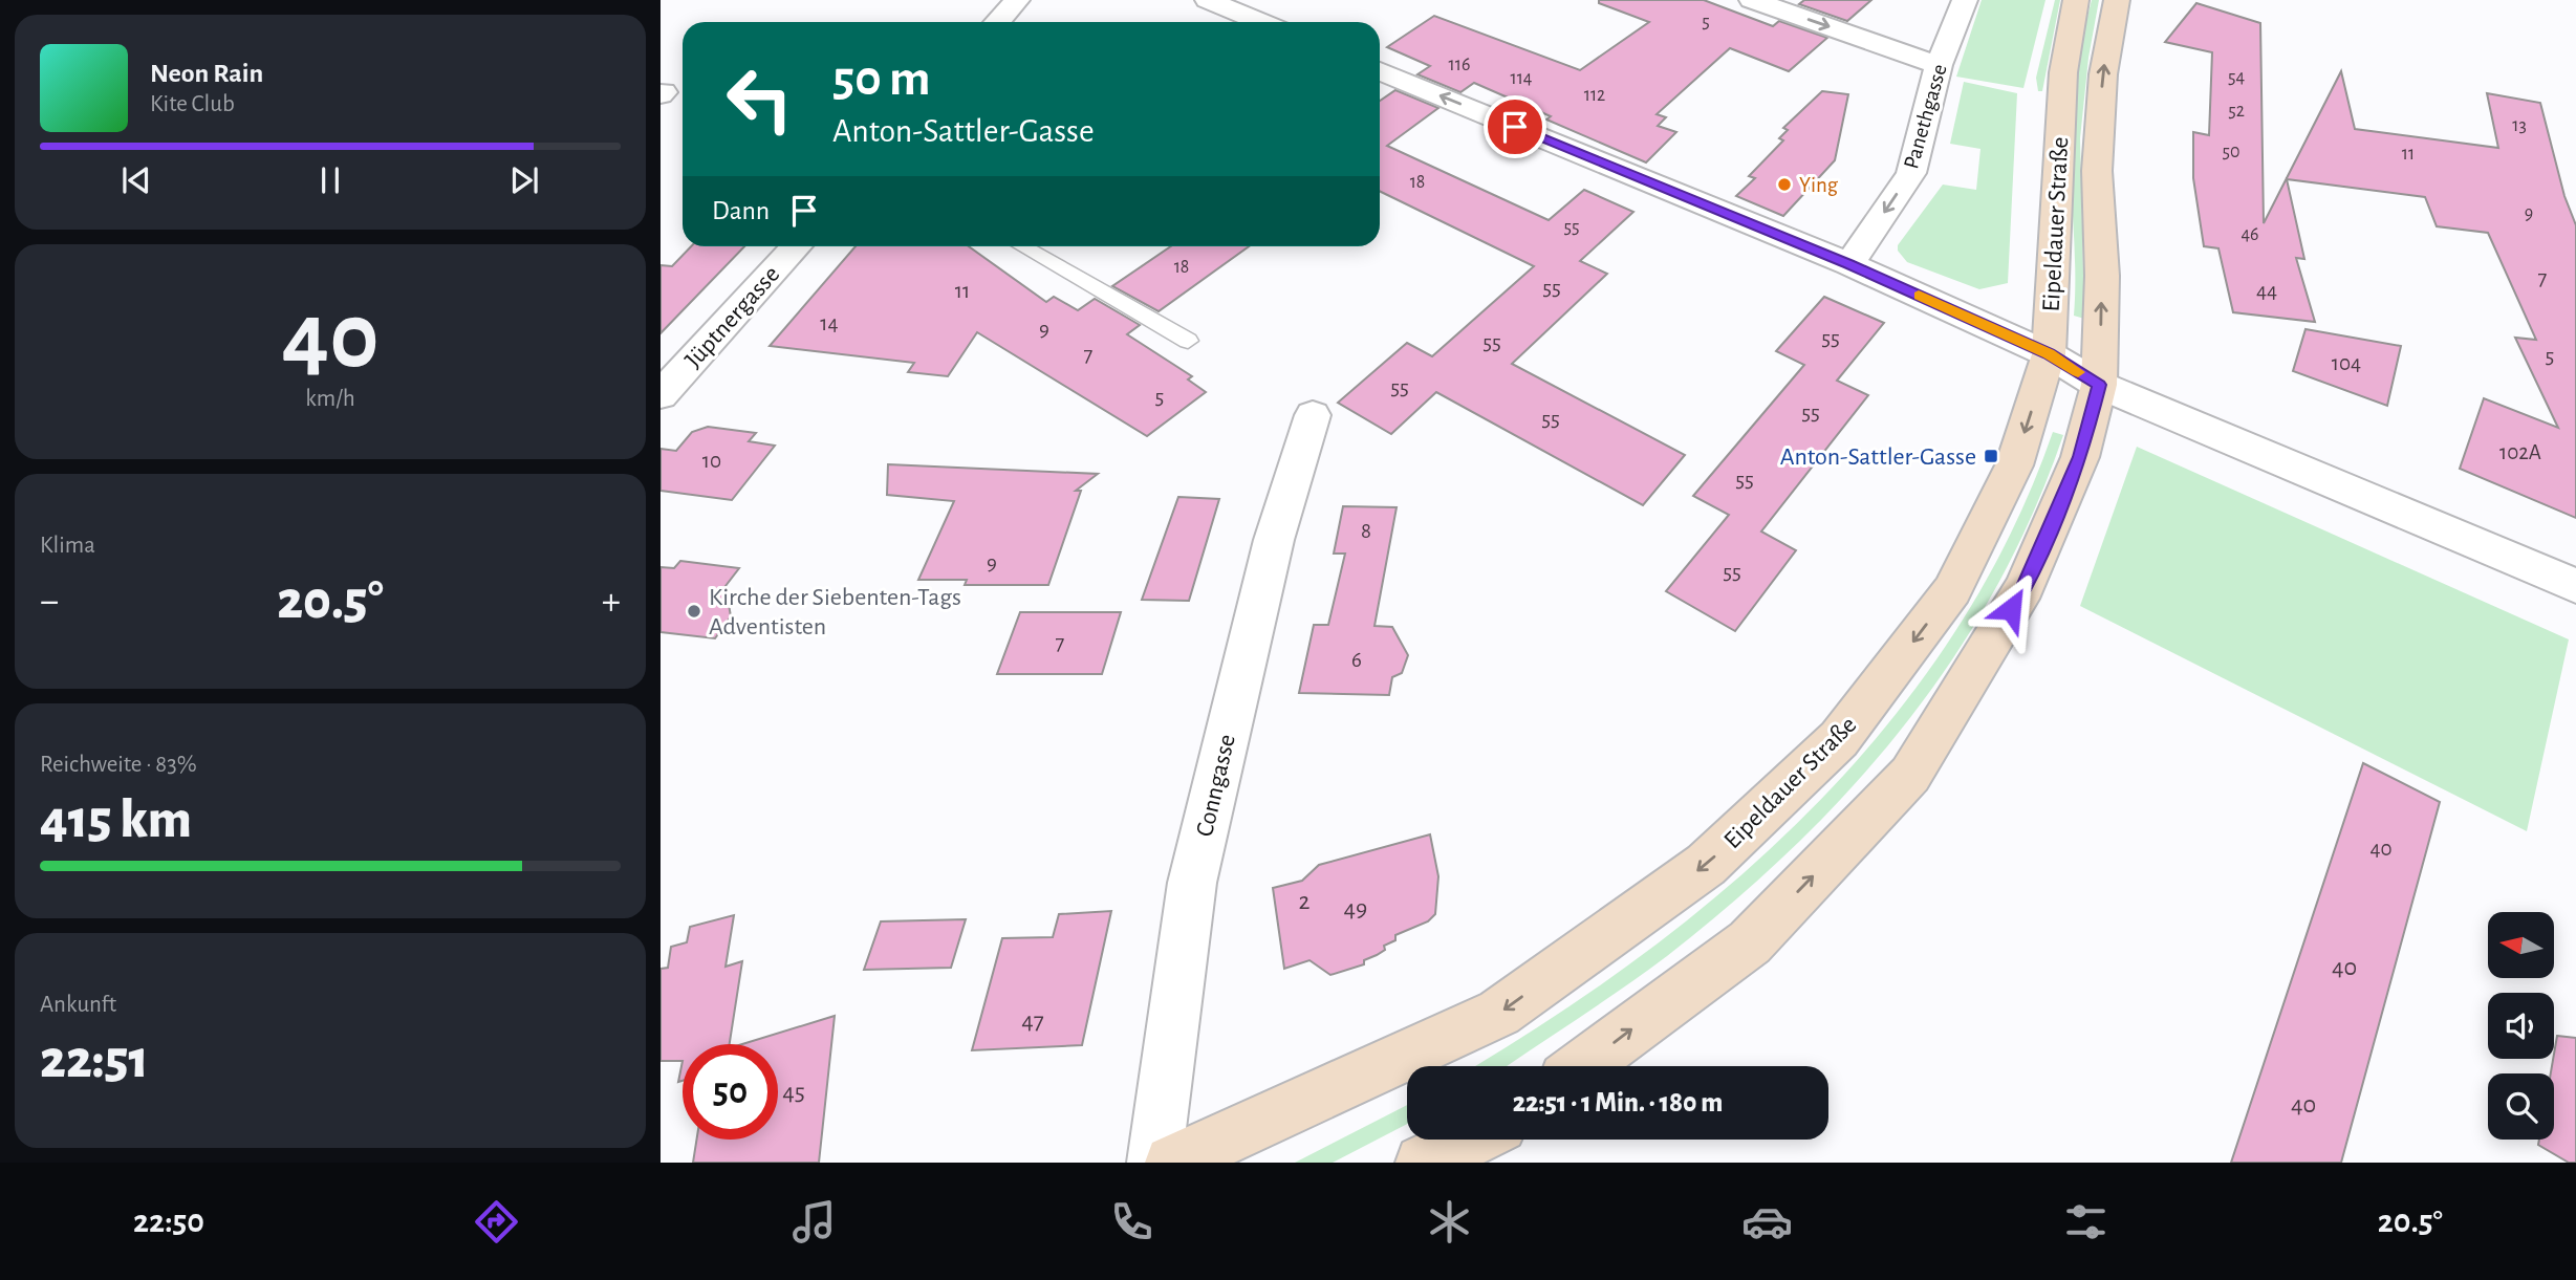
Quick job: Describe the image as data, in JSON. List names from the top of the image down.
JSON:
{
  "streets": {
    "main road": ["Eipeldauer Straße"],
    "street": ["Panethgasse", "Jüptnergasse", "Conngasse"]
  },
  "one_way": ["Panethgasse"],
  "places": {
    "other": ["Ying", "Kirche der Siebenten-Tags Adventisten"],
    "transit": ["Anton-Sattler-Gasse"]
  },
  "house_numbers": [
    "5",
    "116",
    "54",
    "114",
    "112",
    "52",
    "13",
    "50",
    "11",
    "18",
    "9",
    "55",
    "46",
    "18",
    "7",
    "55",
    "11",
    "44",
    "14",
    "9",
    "55",
    "55",
    "7",
    "5",
    "104",
    "55",
    "5",
    "55",
    "55",
    "102A",
    "10",
    "55",
    "8",
    "9",
    "55",
    "7",
    "6",
    "40",
    "2",
    "49",
    "40",
    "47",
    "45",
    "40"
  ],
  "north": "left",
  "page": {
    "turn": ["50 m", "Anton-Sattler-Gasse"],
    "song": ["Neon Rain", "Kite Club"],
    "then": "Dann",
    "tile": [
      ["40", "km/h"],
      "Klima",
      ["Reichweite · 83%", "415 km"],
      ["Ankunft", "22:51"]
    ],
    "heat": ["−", "20.5°", "+"],
    "limit": "50",
    "trip": "22:51 · 1 Min. · 180 m",
    "tabs": ["22:50", "20.5°"]
  }
}
